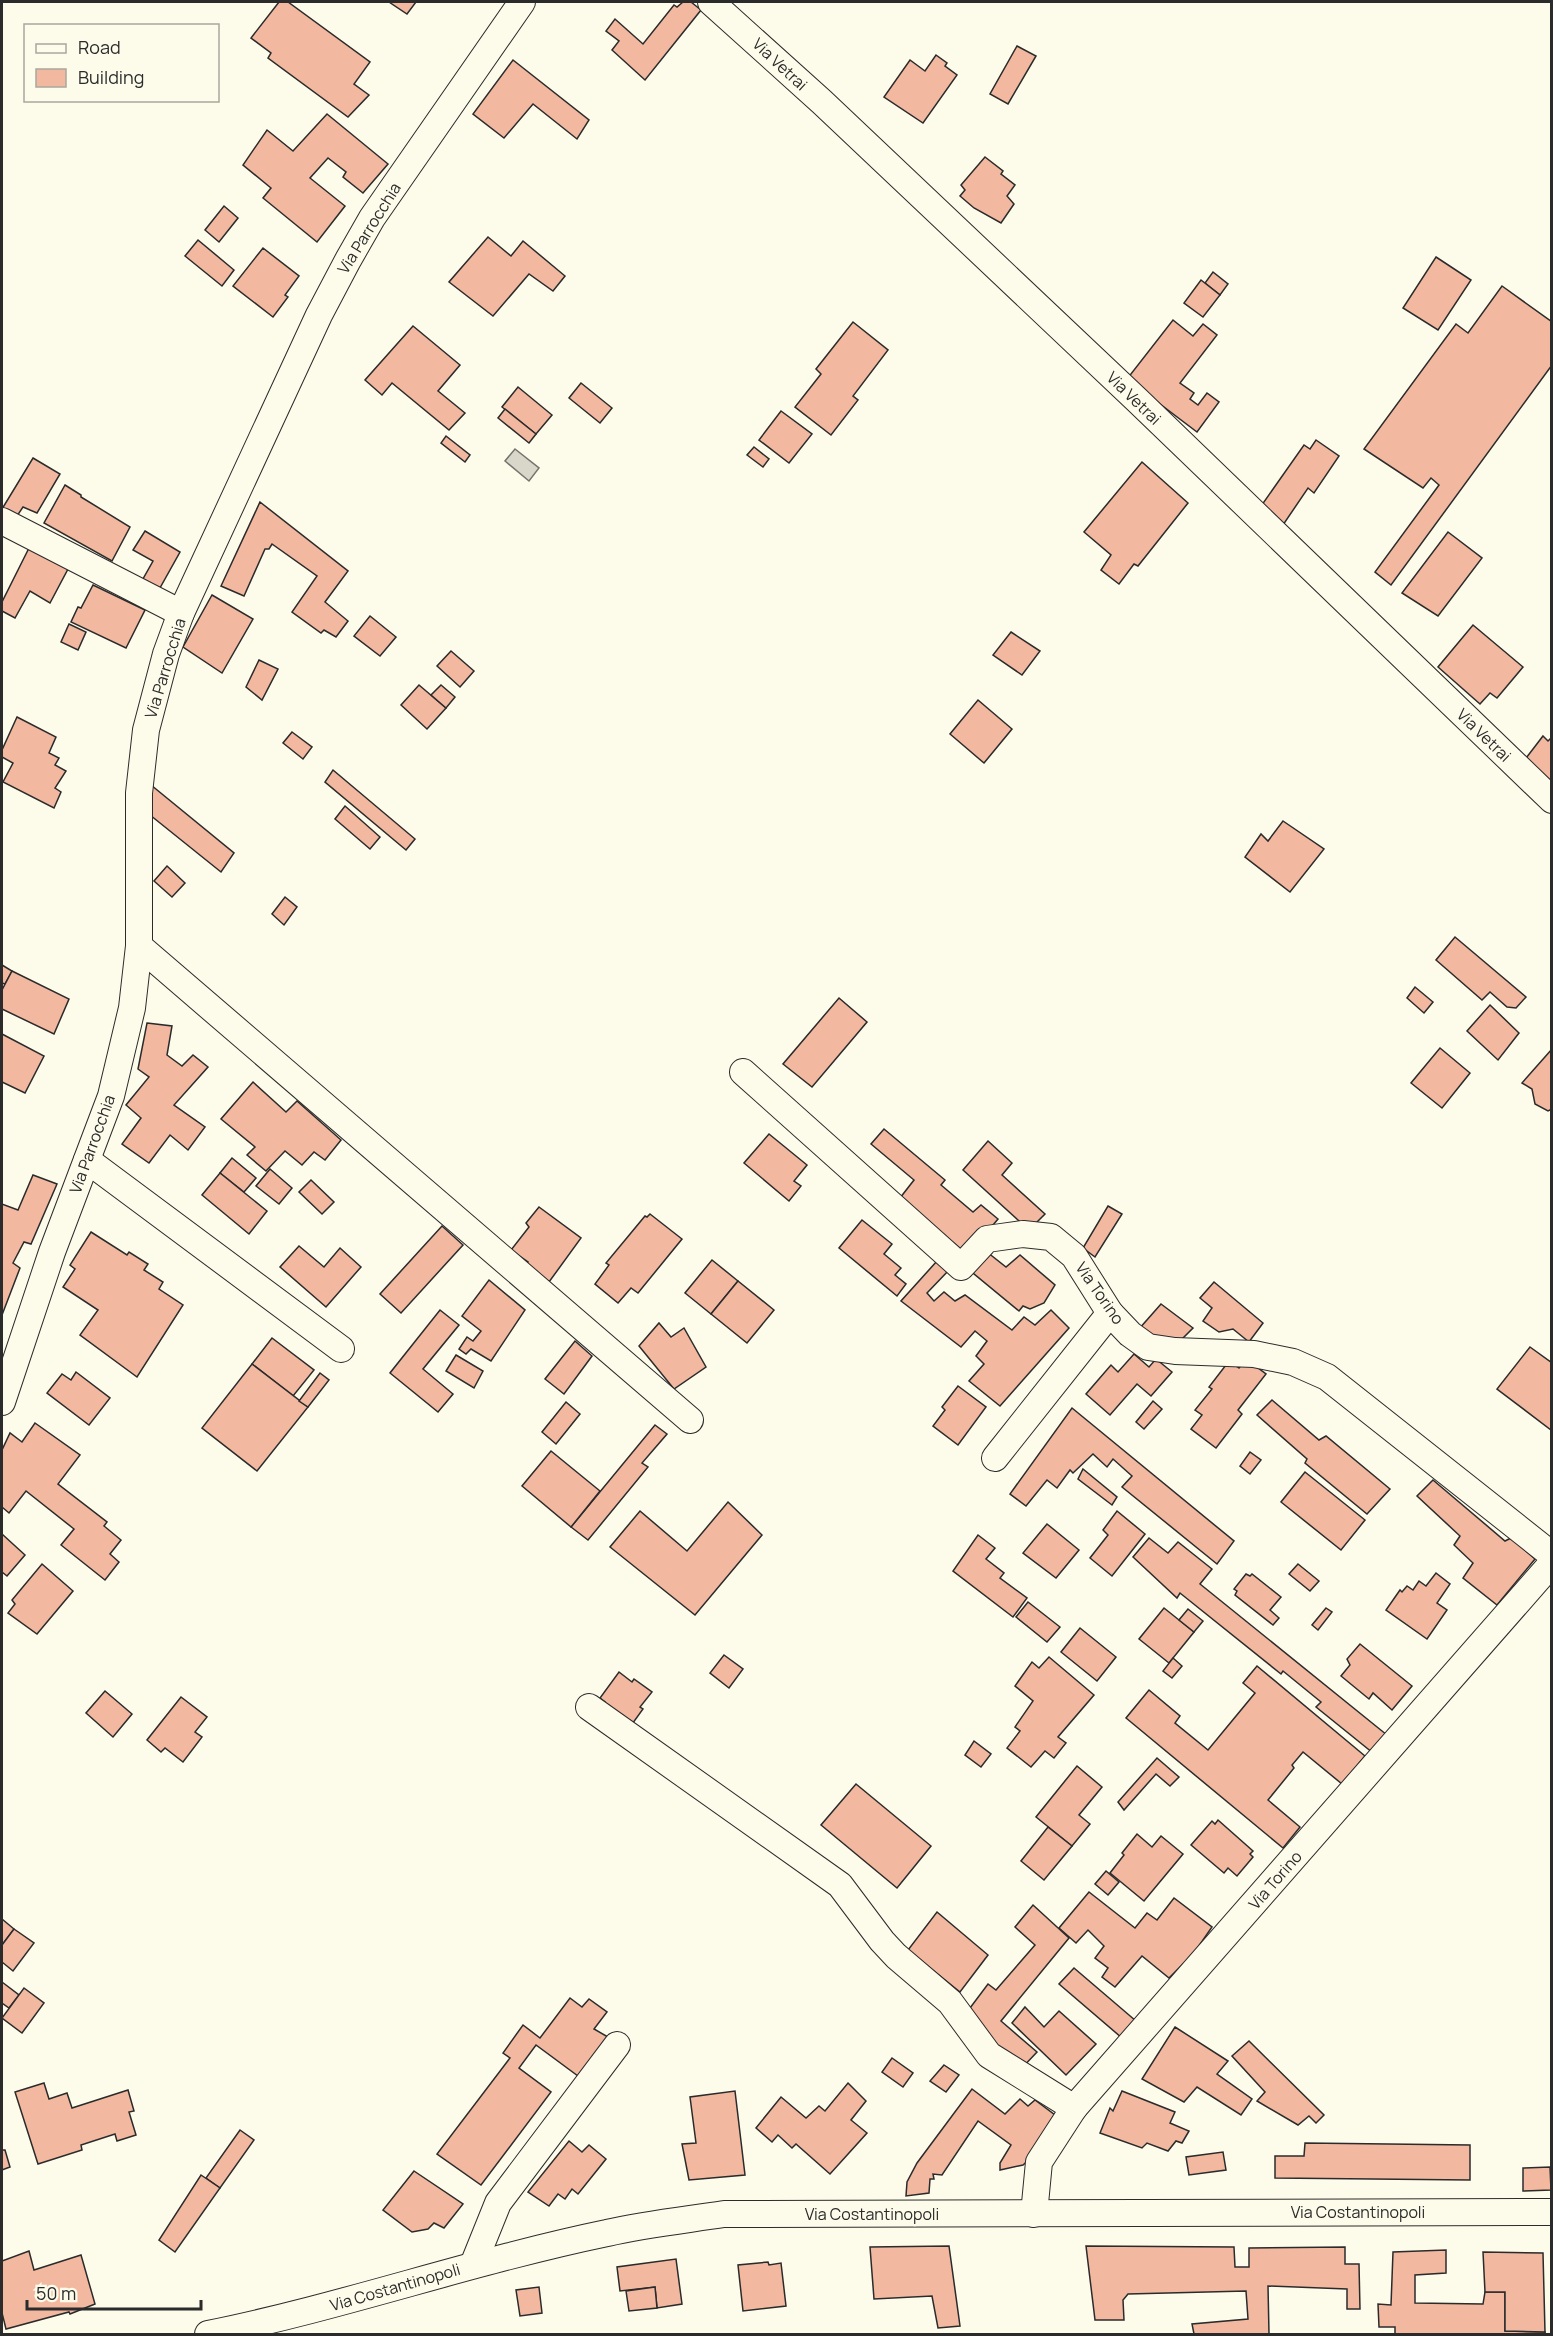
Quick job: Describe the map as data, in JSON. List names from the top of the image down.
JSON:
{
  "streets": {
    "street": [
      "Via Vetrai",
      "Via Parrocchia",
      "Via Torino",
      "Via Costantinopoli"
    ]
  },
  "crossings": [
    ["Via Torino", "Via Costantinopoli"]
  ],
  "legend": ["Road", "Building"],
  "scale_bar": "50 m"
}
